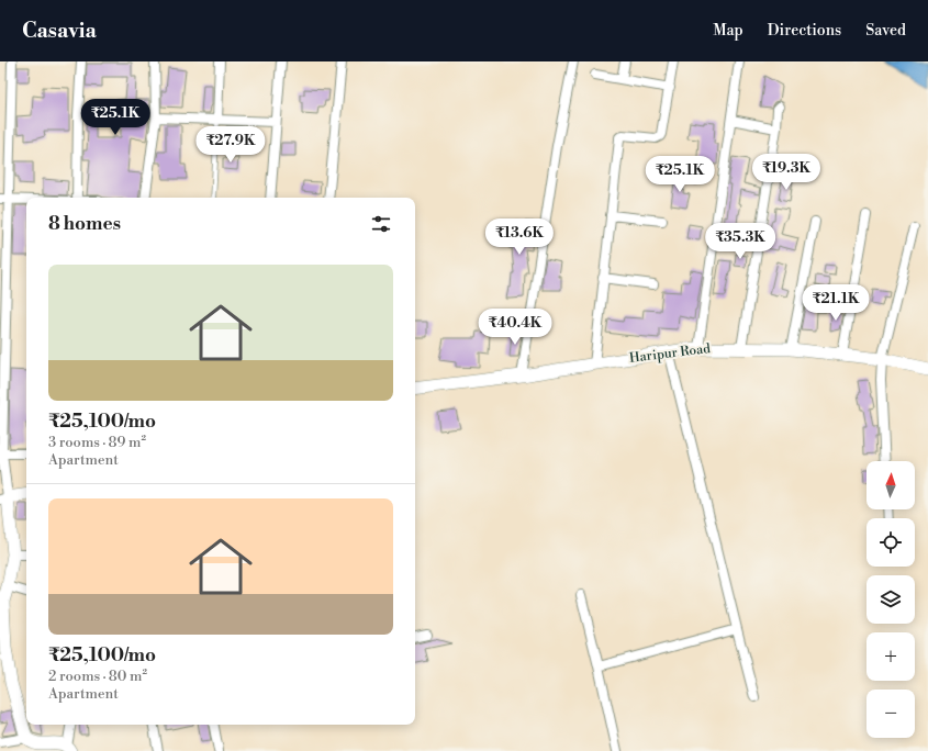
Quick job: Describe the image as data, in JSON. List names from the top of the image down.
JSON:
{
  "streets": {
    "street": ["Haripur Road"]
  },
  "north": "top",
  "page": {
    "header": "Casavia",
    "nav": ["Map", "Directions", "Saved"],
    "price": [
      "₹25.1K",
      "₹27.9K",
      "₹19.3K",
      "₹25.1K",
      "₹13.6K",
      "₹35.3K",
      "₹21.1K",
      "₹40.4K"
    ],
    "heading": "8 homes",
    "list": [
      {
        "name": "₹25,100/mo",
        "note": "3 rooms · 89 m² · Apartment"
      },
      {
        "name": "₹25,100/mo",
        "note": "2 rooms · 80 m² · Apartment"
      }
    ],
    "map_buttons": ["+", "−"]
  }
}
